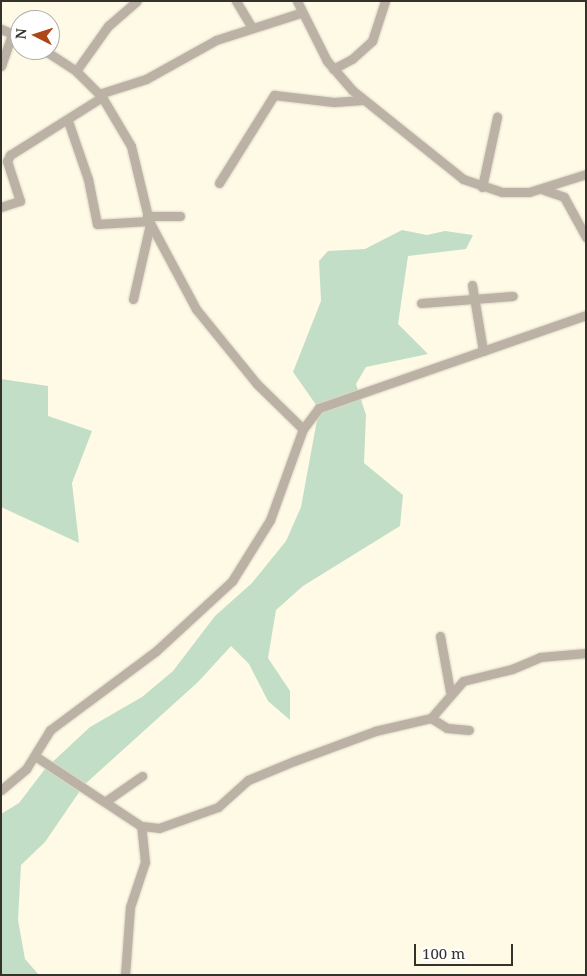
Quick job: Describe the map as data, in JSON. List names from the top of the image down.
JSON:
{
  "scale_bar": "100 m",
  "north": "left"
}
